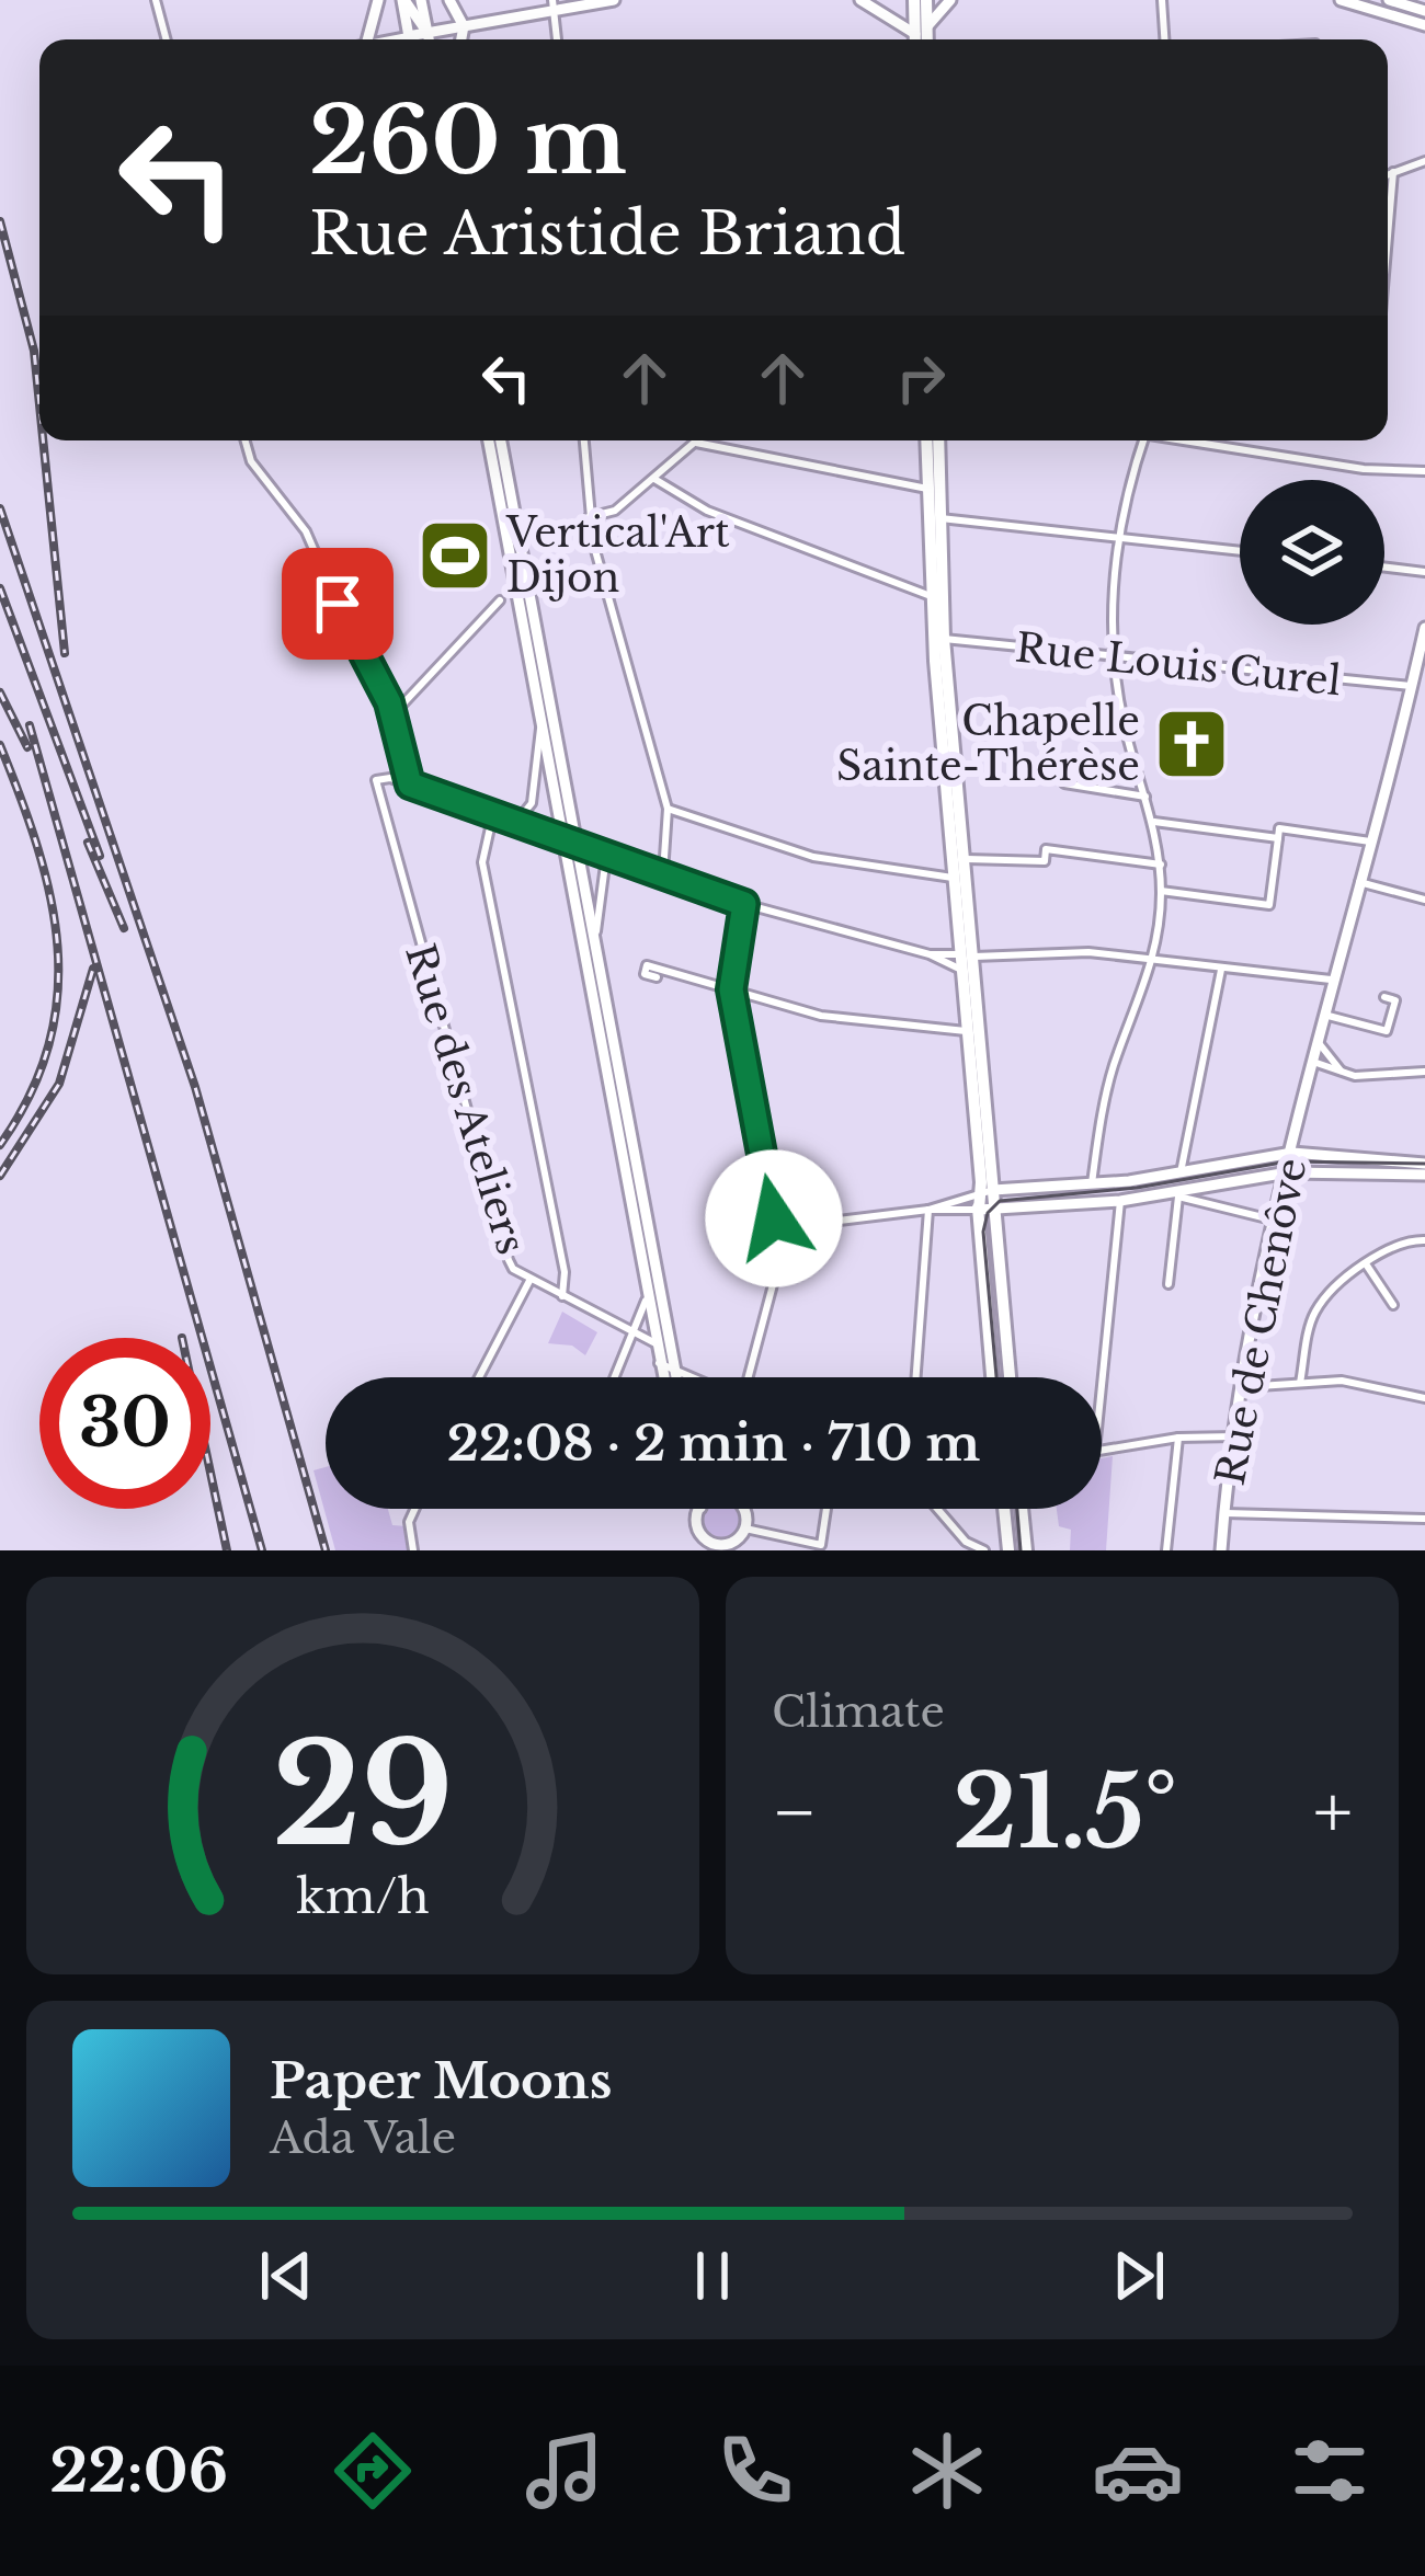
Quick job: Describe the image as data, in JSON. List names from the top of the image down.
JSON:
{
  "streets": {
    "main road": ["Rue de Chenôve"],
    "street": ["Rue Louis Curel", "Rue des Ateliers"]
  },
  "crossings": [
    ["Rue Louis Curel", "Rue de Chenôve"]
  ],
  "places": {
    "sports": ["Vertical'Art Dijon"],
    "church": ["Chapelle Sainte-Thérèse"]
  },
  "page": {
    "turn": ["260 m", "Rue Aristide Briand"],
    "limit": "30",
    "trip": "22:08 · 2 min · 710 m",
    "tile": "Climate",
    "heat": ["−", "21.5°", "+"],
    "song": ["Paper Moons", "Ada Vale"],
    "tabs": "22:06",
    "gauge": ["29", "km/h"]
  }
}
